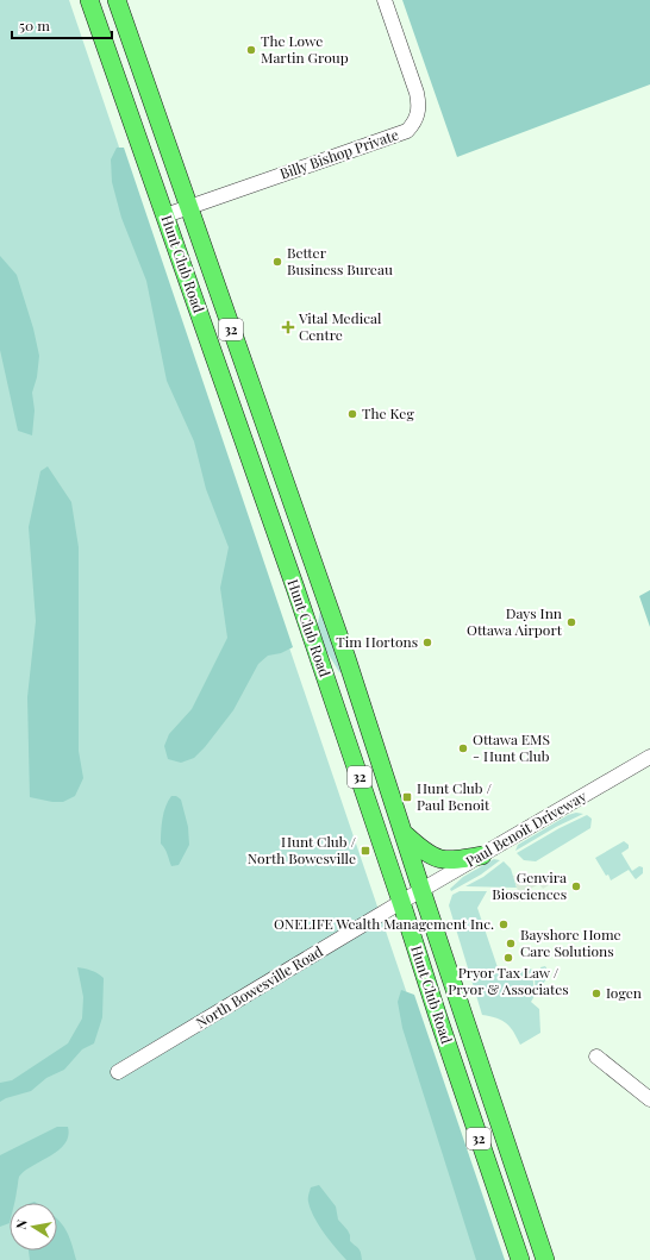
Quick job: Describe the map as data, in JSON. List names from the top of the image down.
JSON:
{
  "streets": {
    "main road": ["Hunt Club Road", "32"],
    "street": ["Billy Bishop Private", "Paul Benoit Driveway", "North Bowesville Road"]
  },
  "crossings": [
    ["Billy Bishop Private", "Hunt Club Road"],
    ["Hunt Club Road", "Paul Benoit Driveway"],
    ["Hunt Club Road", "North Bowesville Road"],
    ["Paul Benoit Driveway", "North Bowesville Road"]
  ],
  "places": {
    "other": [
      "The Lowe Martin Group",
      "Better Business Bureau",
      "The Keg",
      "Days Inn Ottawa Airport",
      "Tim Hortons",
      "Ottawa EMS - Hunt Club",
      "Genvira Biosciences",
      "ONELIFE Wealth Management Inc.",
      "Bayshore Home Care Solutions",
      "Pryor Tax Law / Pryor & Associates",
      "Iogen"
    ],
    "health": ["Vital Medical Centre"],
    "transit": ["Hunt Club / Paul Benoit", "Hunt Club / North Bowesville"]
  },
  "scale_bar": "50 m",
  "north": "left"
}
